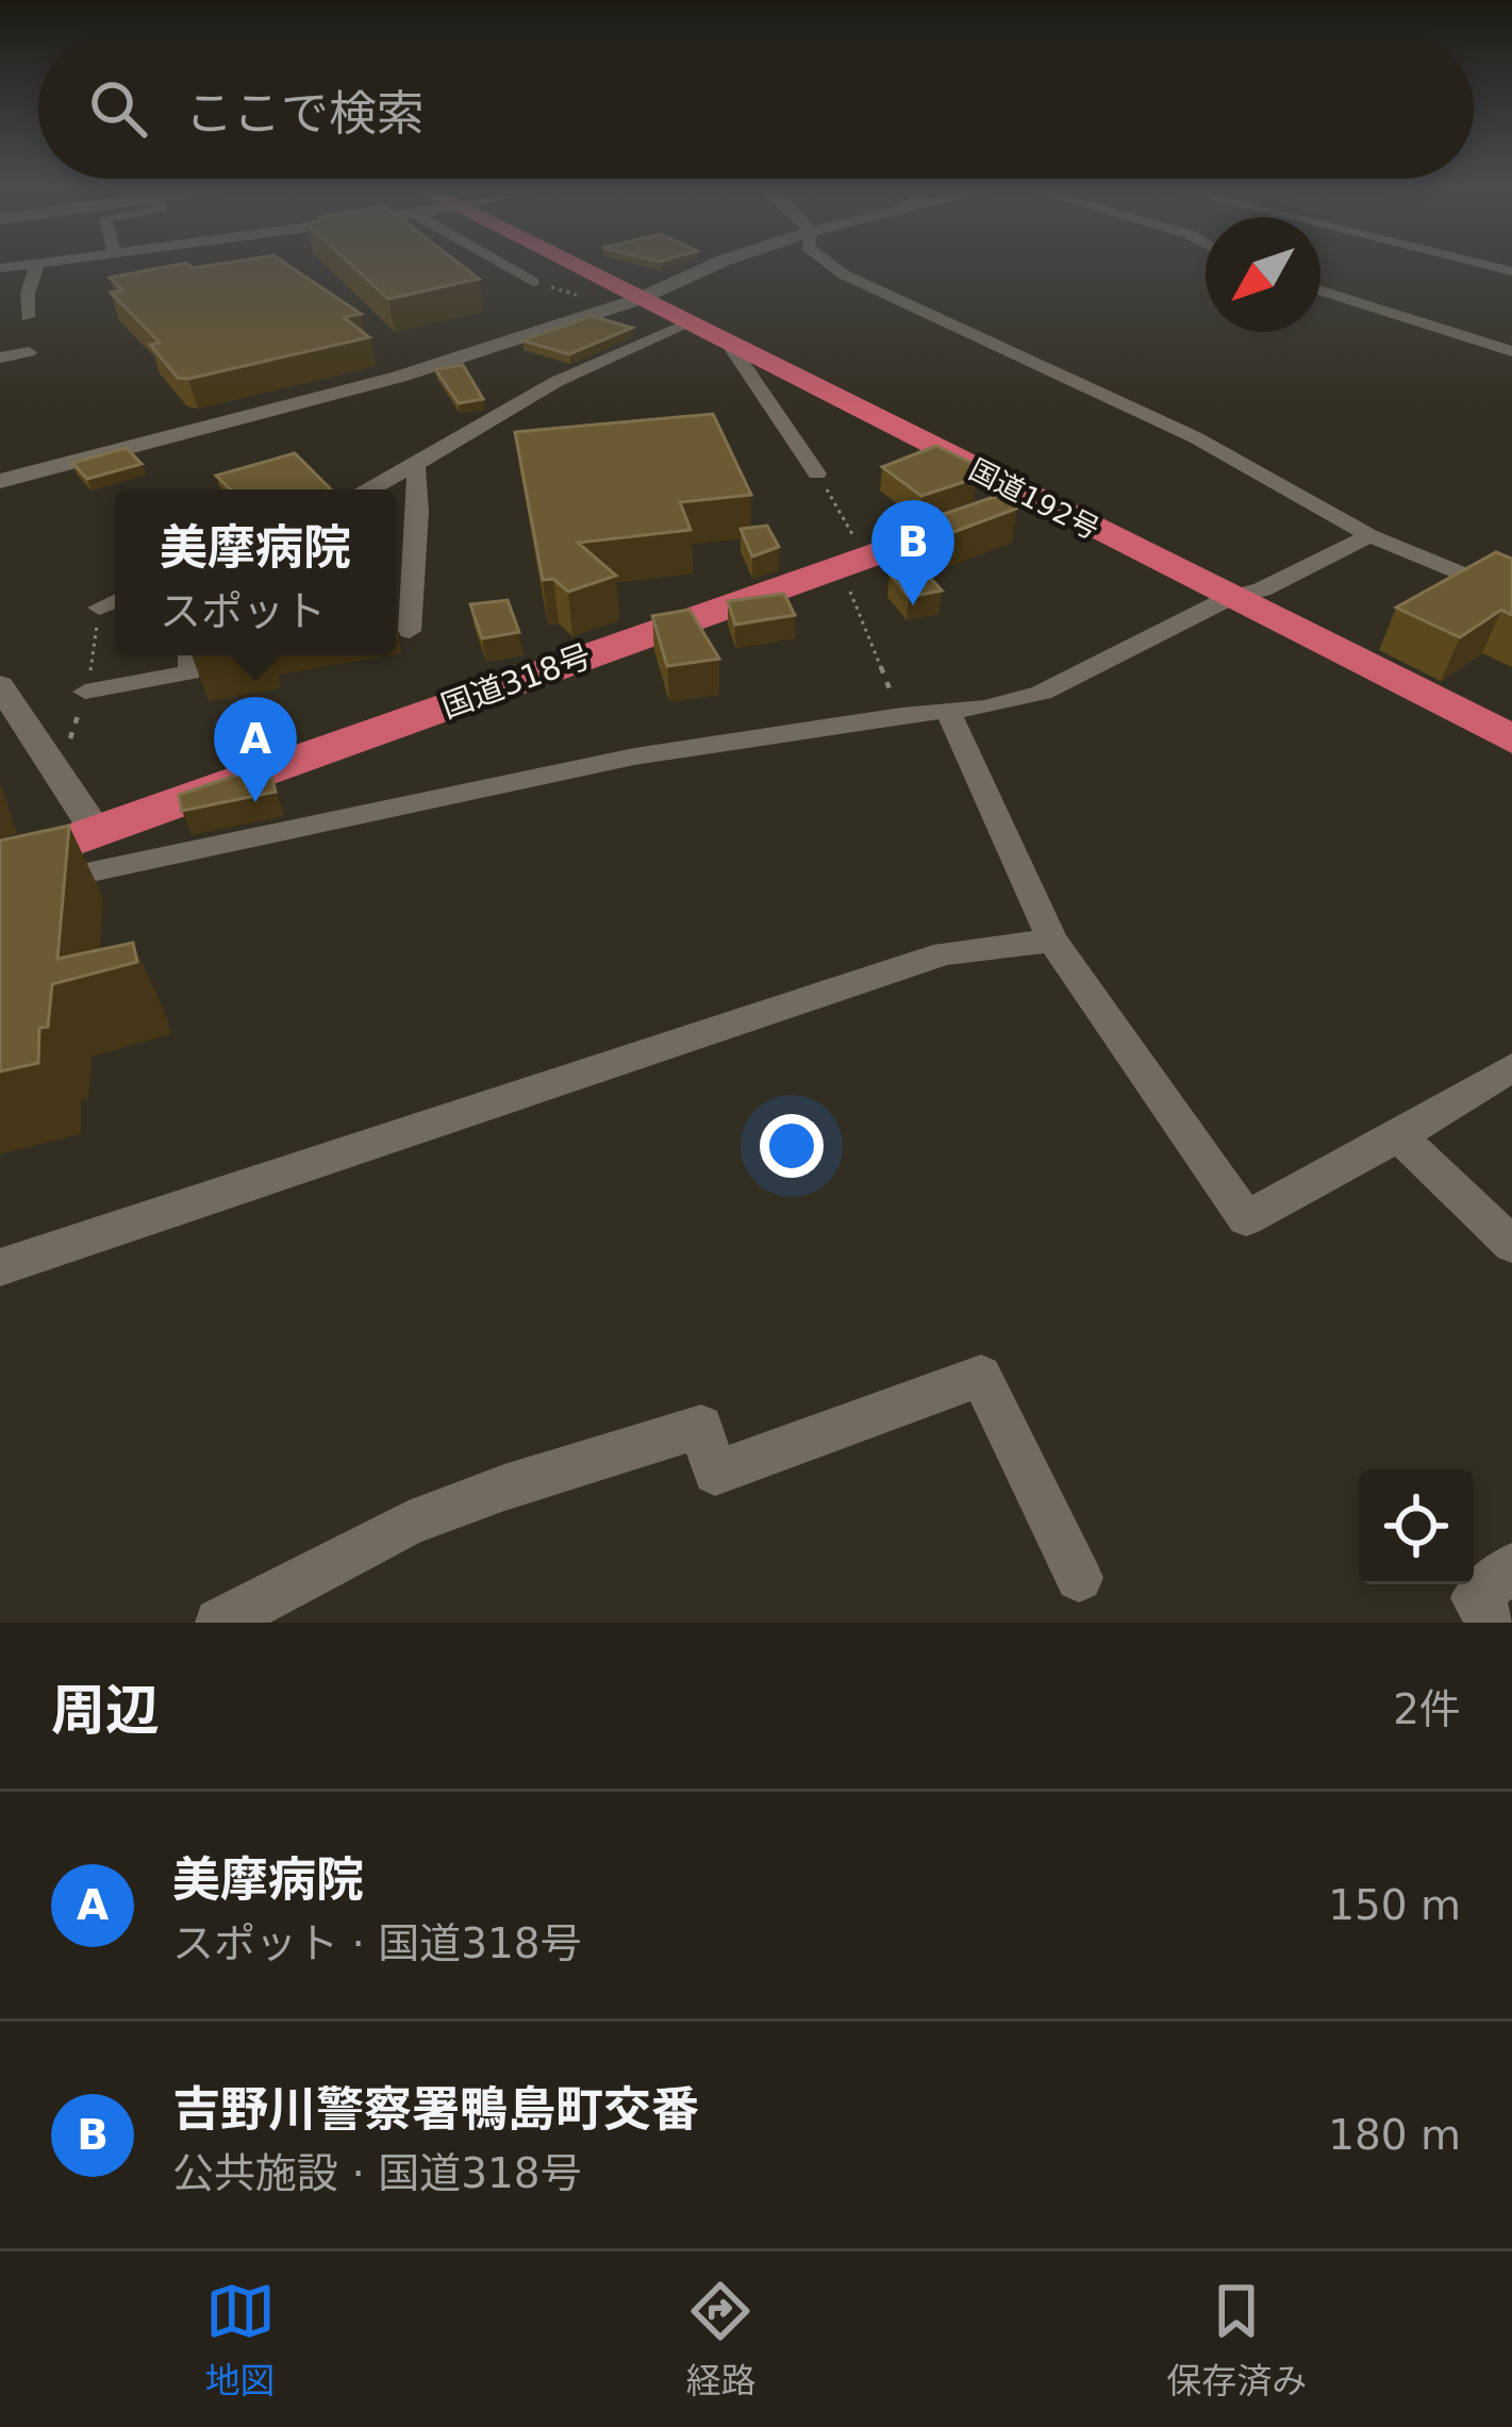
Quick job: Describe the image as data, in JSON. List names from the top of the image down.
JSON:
{
  "streets": {
    "highway": ["国道192号", "国道318号"]
  },
  "crossings": [
    ["国道192号", "国道318号"]
  ],
  "north": "bottom left",
  "page": {
    "search": "ここで検索",
    "popup": ["美摩病院", "スポット"],
    "pins": ["B", "A"],
    "heading": ["周辺", "2件"],
    "list": [
      {
        "mark": "A",
        "name": "美摩病院",
        "note": "スポット · 国道318号",
        "value": "150 m"
      },
      {
        "mark": "B",
        "name": "吉野川警察署鴨島町交番",
        "note": "公共施設 · 国道318号",
        "value": "180 m"
      }
    ],
    "nav": ["地図", "経路", "保存済み"]
  }
}
